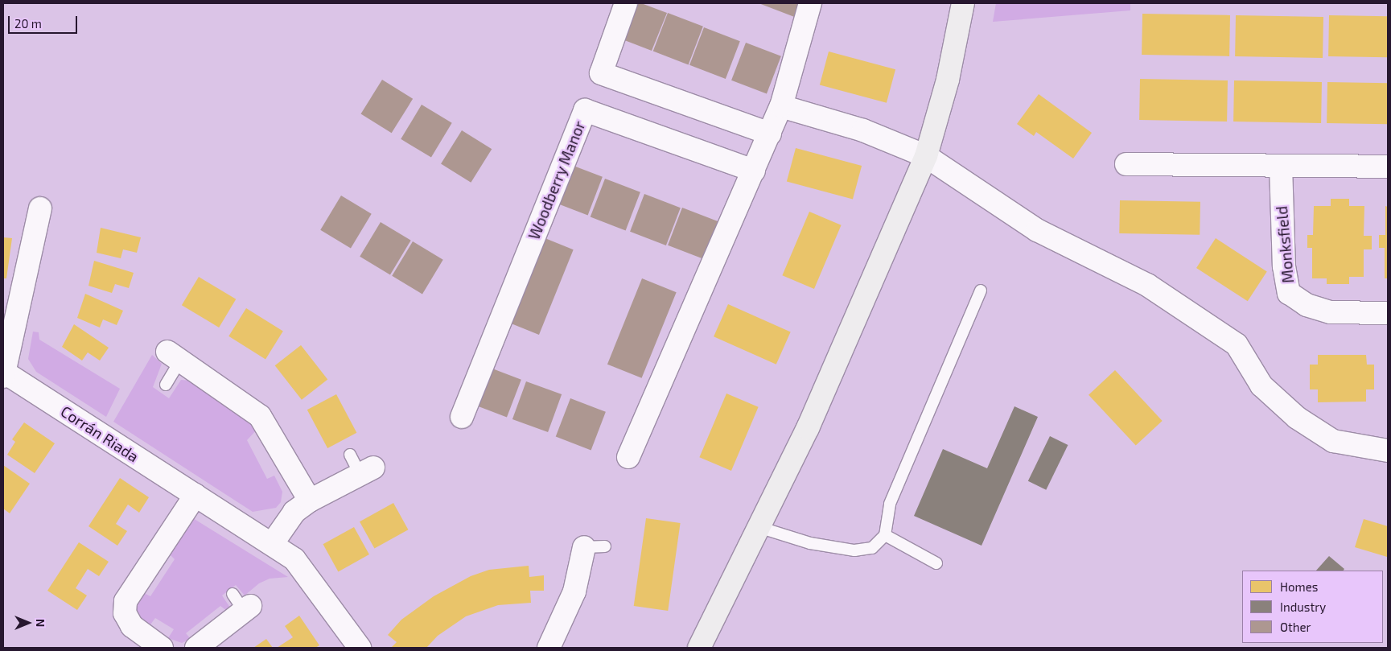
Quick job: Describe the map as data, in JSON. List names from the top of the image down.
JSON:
{
  "streets": {
    "street": ["Woodberry Manor", "Monksfield", "Corrán Riada"]
  },
  "legend": ["Homes", "Industry", "Other"],
  "scale_bar": "20 m",
  "north": "right"
}
